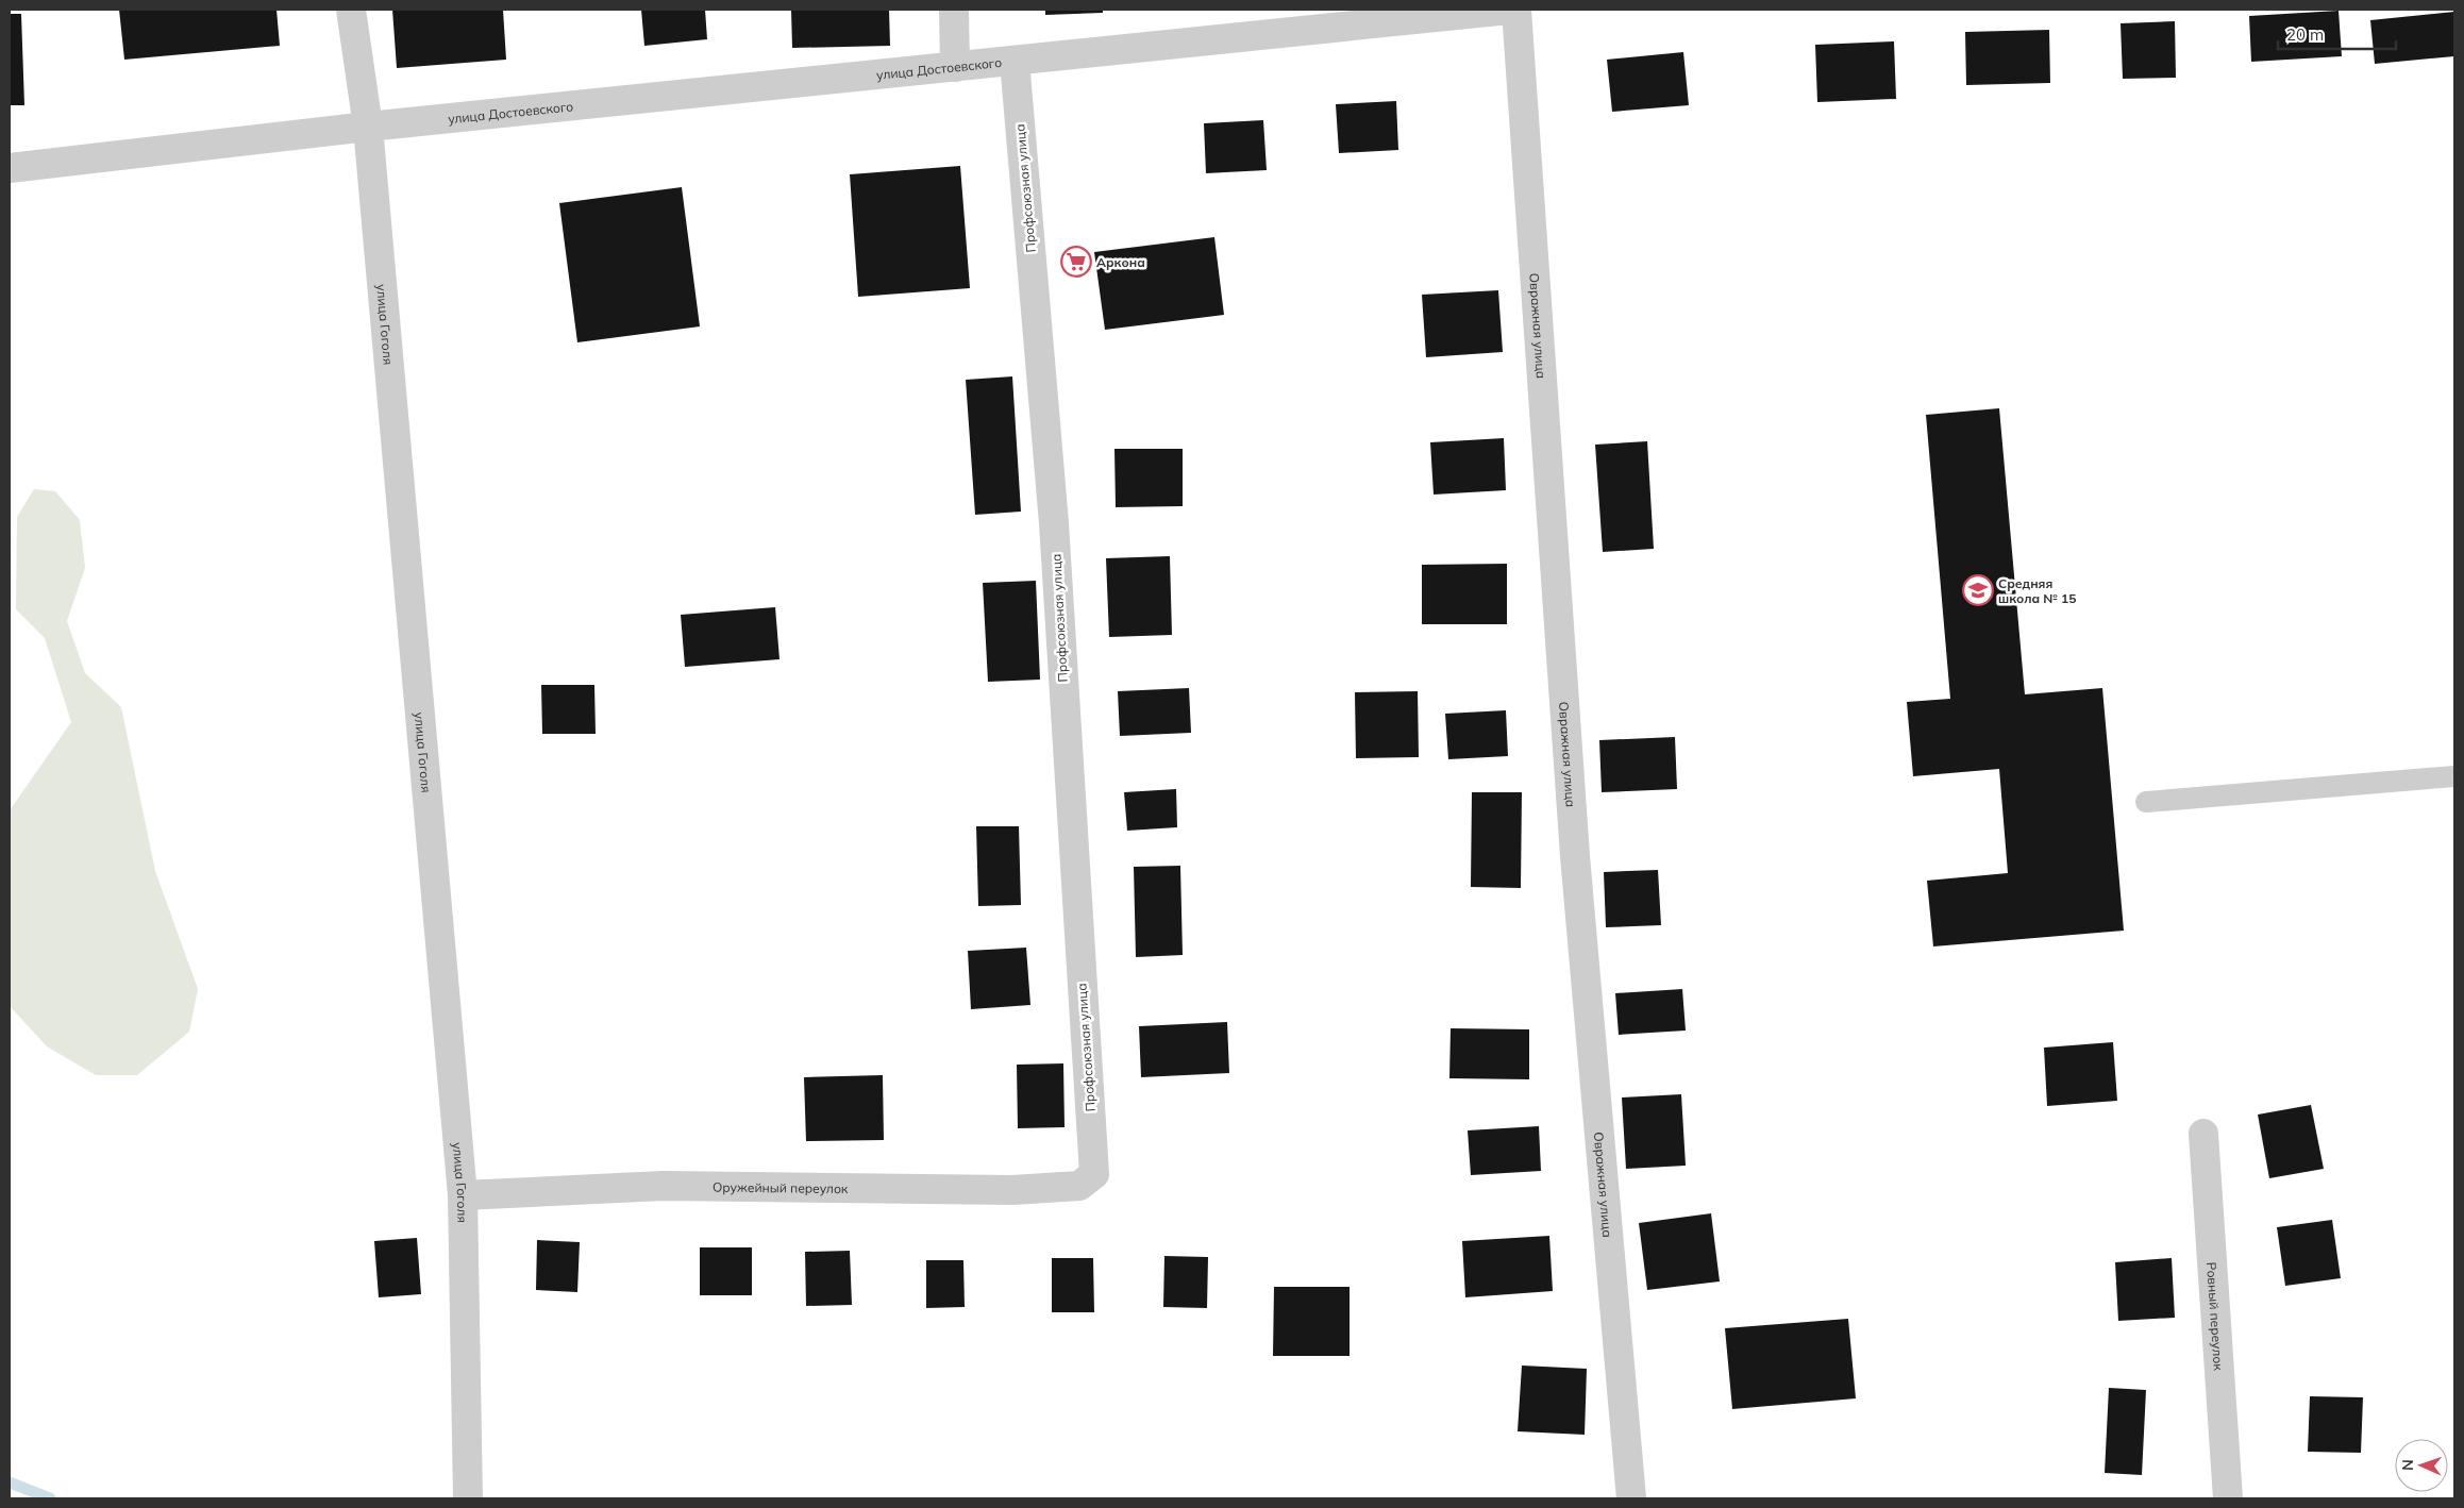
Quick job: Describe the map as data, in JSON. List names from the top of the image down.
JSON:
{
  "streets": {
    "street": [
      "улица Достоевского",
      "Профсоюзная улица",
      "улица Гоголя",
      "Овражная улица",
      "Оружейный переулок",
      "Ровный переулок"
    ]
  },
  "crossings": [
    ["улица Достоевского", "Профсоюзная улица"],
    ["улица Достоевского", "улица Гоголя"],
    ["Профсоюзная улица", "Оружейный переулок"],
    ["улица Гоголя", "Оружейный переулок"]
  ],
  "places": {
    "supermarket": ["Аркона"],
    "school or university": ["Средняя школа № 15"]
  },
  "scale_bar": "20 m",
  "north": "left"
}
